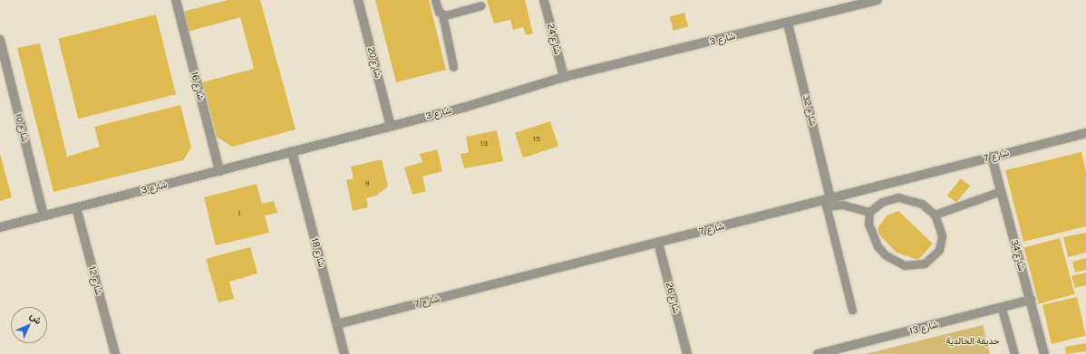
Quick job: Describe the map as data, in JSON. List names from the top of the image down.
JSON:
{
  "streets": {
    "street": [
      "شارع 24",
      "شارع 3",
      "شارع 20",
      "شارع 16",
      "شارع 32",
      "شارع 10",
      "شارع 7",
      "شارع 18",
      "شارع 34",
      "شارع 12",
      "شارع 26",
      "شارع 13"
    ]
  },
  "crossings": [
    ["شارع 24", "شارع 3"],
    ["شارع 3", "شارع 20"],
    ["شارع 3", "شارع 16"],
    ["شارع 3", "شارع 32"],
    ["شارع 3", "شارع 10"],
    ["شارع 3", "شارع 18"],
    ["شارع 3", "شارع 12"],
    ["شارع 32", "شارع 7"],
    ["شارع 7", "شارع 18"],
    ["شارع 7", "شارع 34"],
    ["شارع 7", "شارع 26"],
    ["شارع 34", "شارع 13"]
  ],
  "parks": ["حديقة الخالدية"],
  "house_numbers": [
    "15",
    "13",
    "9",
    "1"
  ],
  "north": "top right"
}
